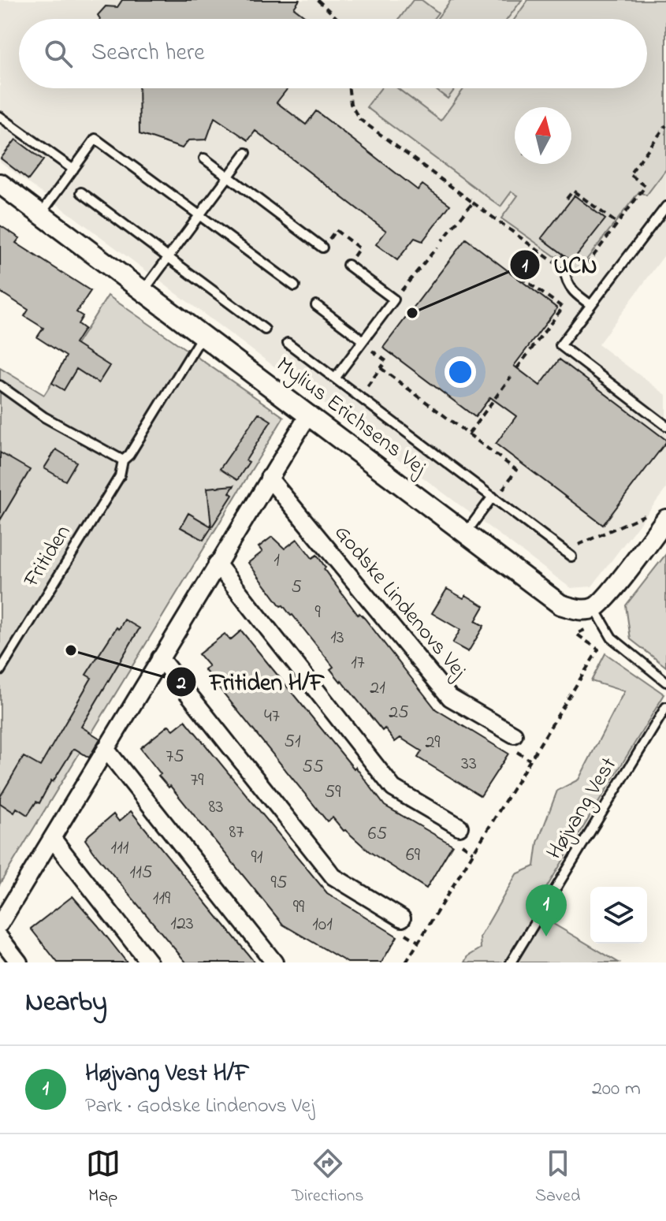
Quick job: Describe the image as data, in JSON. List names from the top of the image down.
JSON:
{
  "streets": {
    "street": ["Mylius Erichsens Vej", "Godske Lindenovs Vej"],
    "lane": ["Fritiden", "Højvang Vest"]
  },
  "crossings": [
    ["Mylius Erichsens Vej", "Fritiden"]
  ],
  "places": ["UCN", "Fritiden H/F"],
  "house_numbers": [
    "1",
    "5",
    "9",
    "13",
    "17",
    "21",
    "25",
    "47",
    "51",
    "29",
    "75",
    "33",
    "55",
    "79",
    "59",
    "83",
    "87",
    "65",
    "111",
    "69",
    "91",
    "115",
    "95",
    "119",
    "99",
    "123",
    "101"
  ],
  "north": "top",
  "page": {
    "search": "Search here",
    "pins": "1",
    "heading": "Nearby",
    "list": [
      {
        "mark": "1",
        "name": "Højvang Vest H/F",
        "note": "Park · Godske Lindenovs Vej",
        "value": "200 m"
      }
    ],
    "nav": ["Map", "Directions", "Saved"]
  }
}
